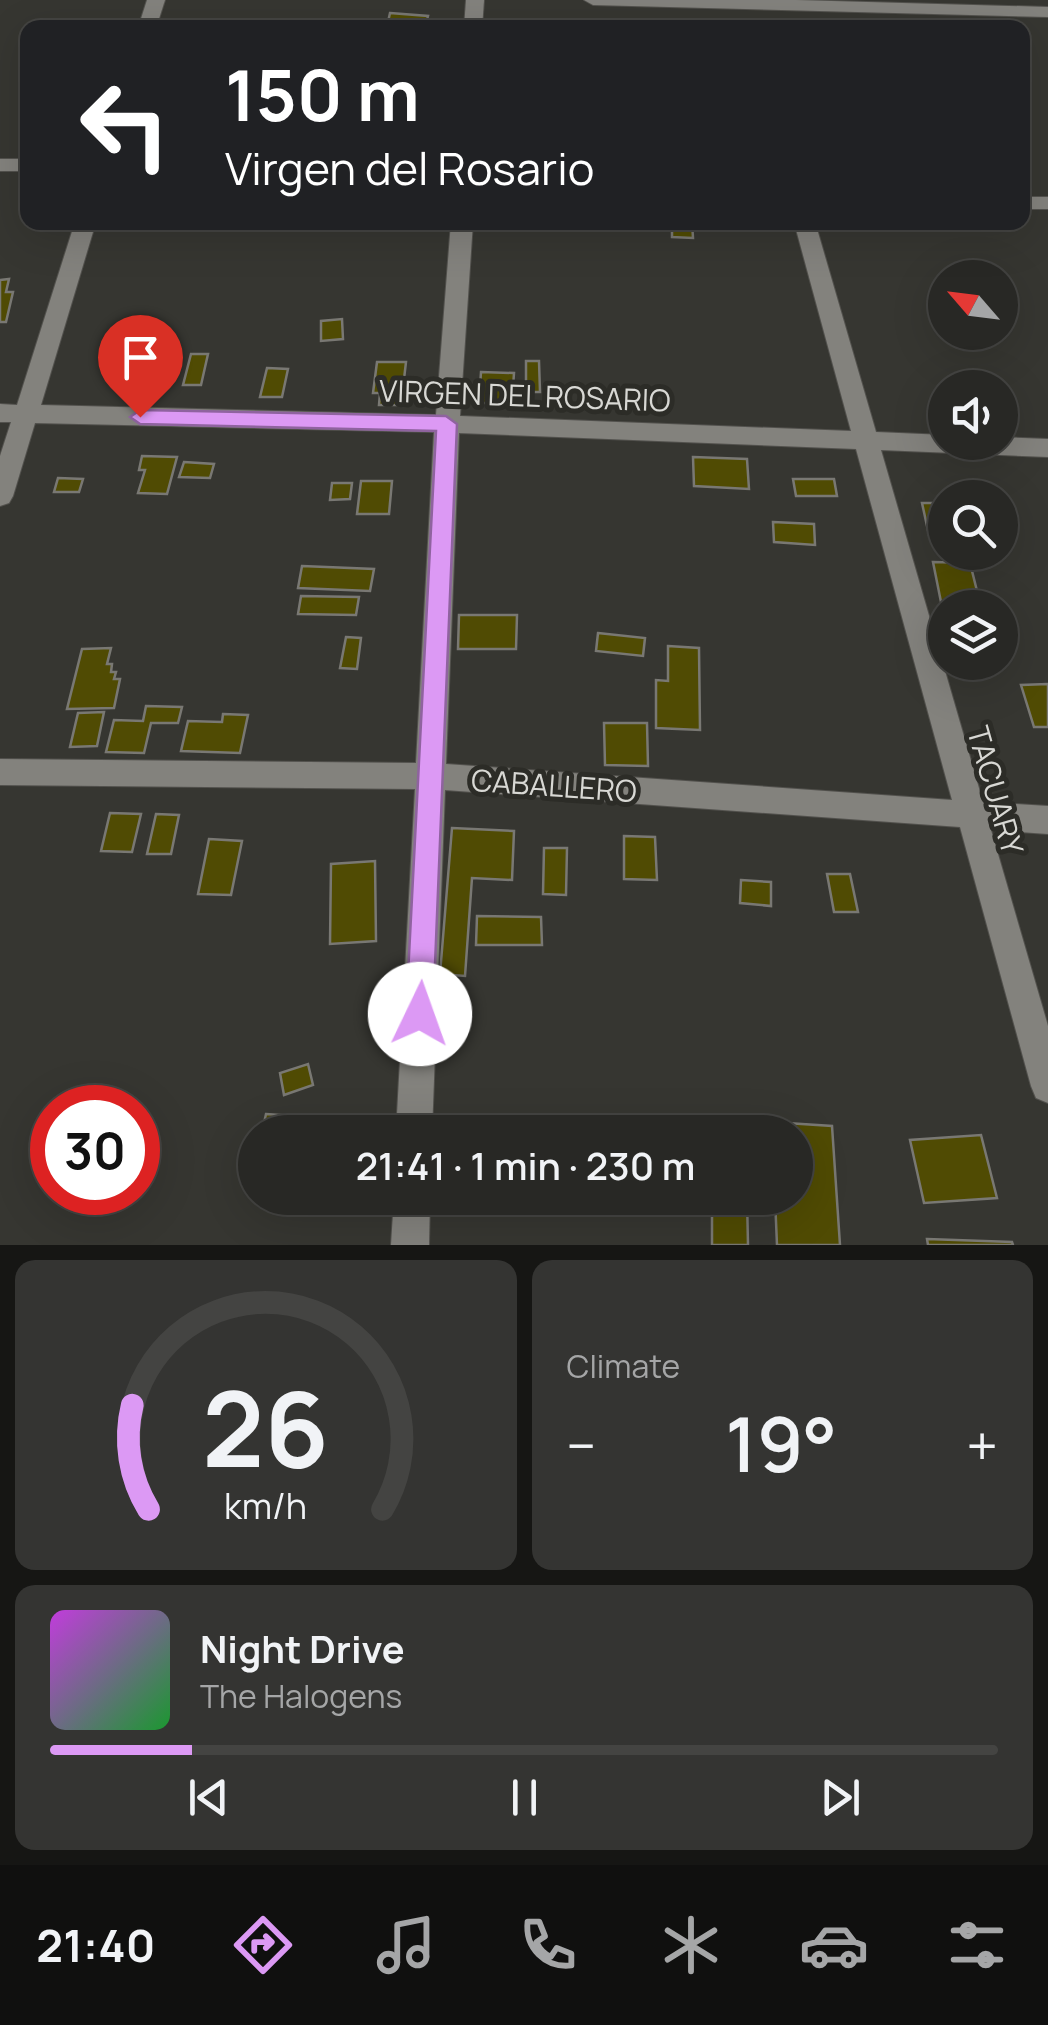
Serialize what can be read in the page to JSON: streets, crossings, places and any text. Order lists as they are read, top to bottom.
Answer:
{
  "streets": {
    "street": ["VIRGEN DEL ROSARIO", "CABALLERO", "TACUARY"]
  },
  "crossings": [
    ["VIRGEN DEL ROSARIO", "TACUARY"],
    ["CABALLERO", "TACUARY"]
  ],
  "north": "top left",
  "page": {
    "turn": ["150 m", "Virgen del Rosario"],
    "limit": "30",
    "trip": "21:41 · 1 min · 230 m",
    "tile": "Climate",
    "heat": ["−", "19°", "+"],
    "song": ["Night Drive", "The Halogens"],
    "tabs": "21:40",
    "gauge": ["26", "km/h"]
  }
}
